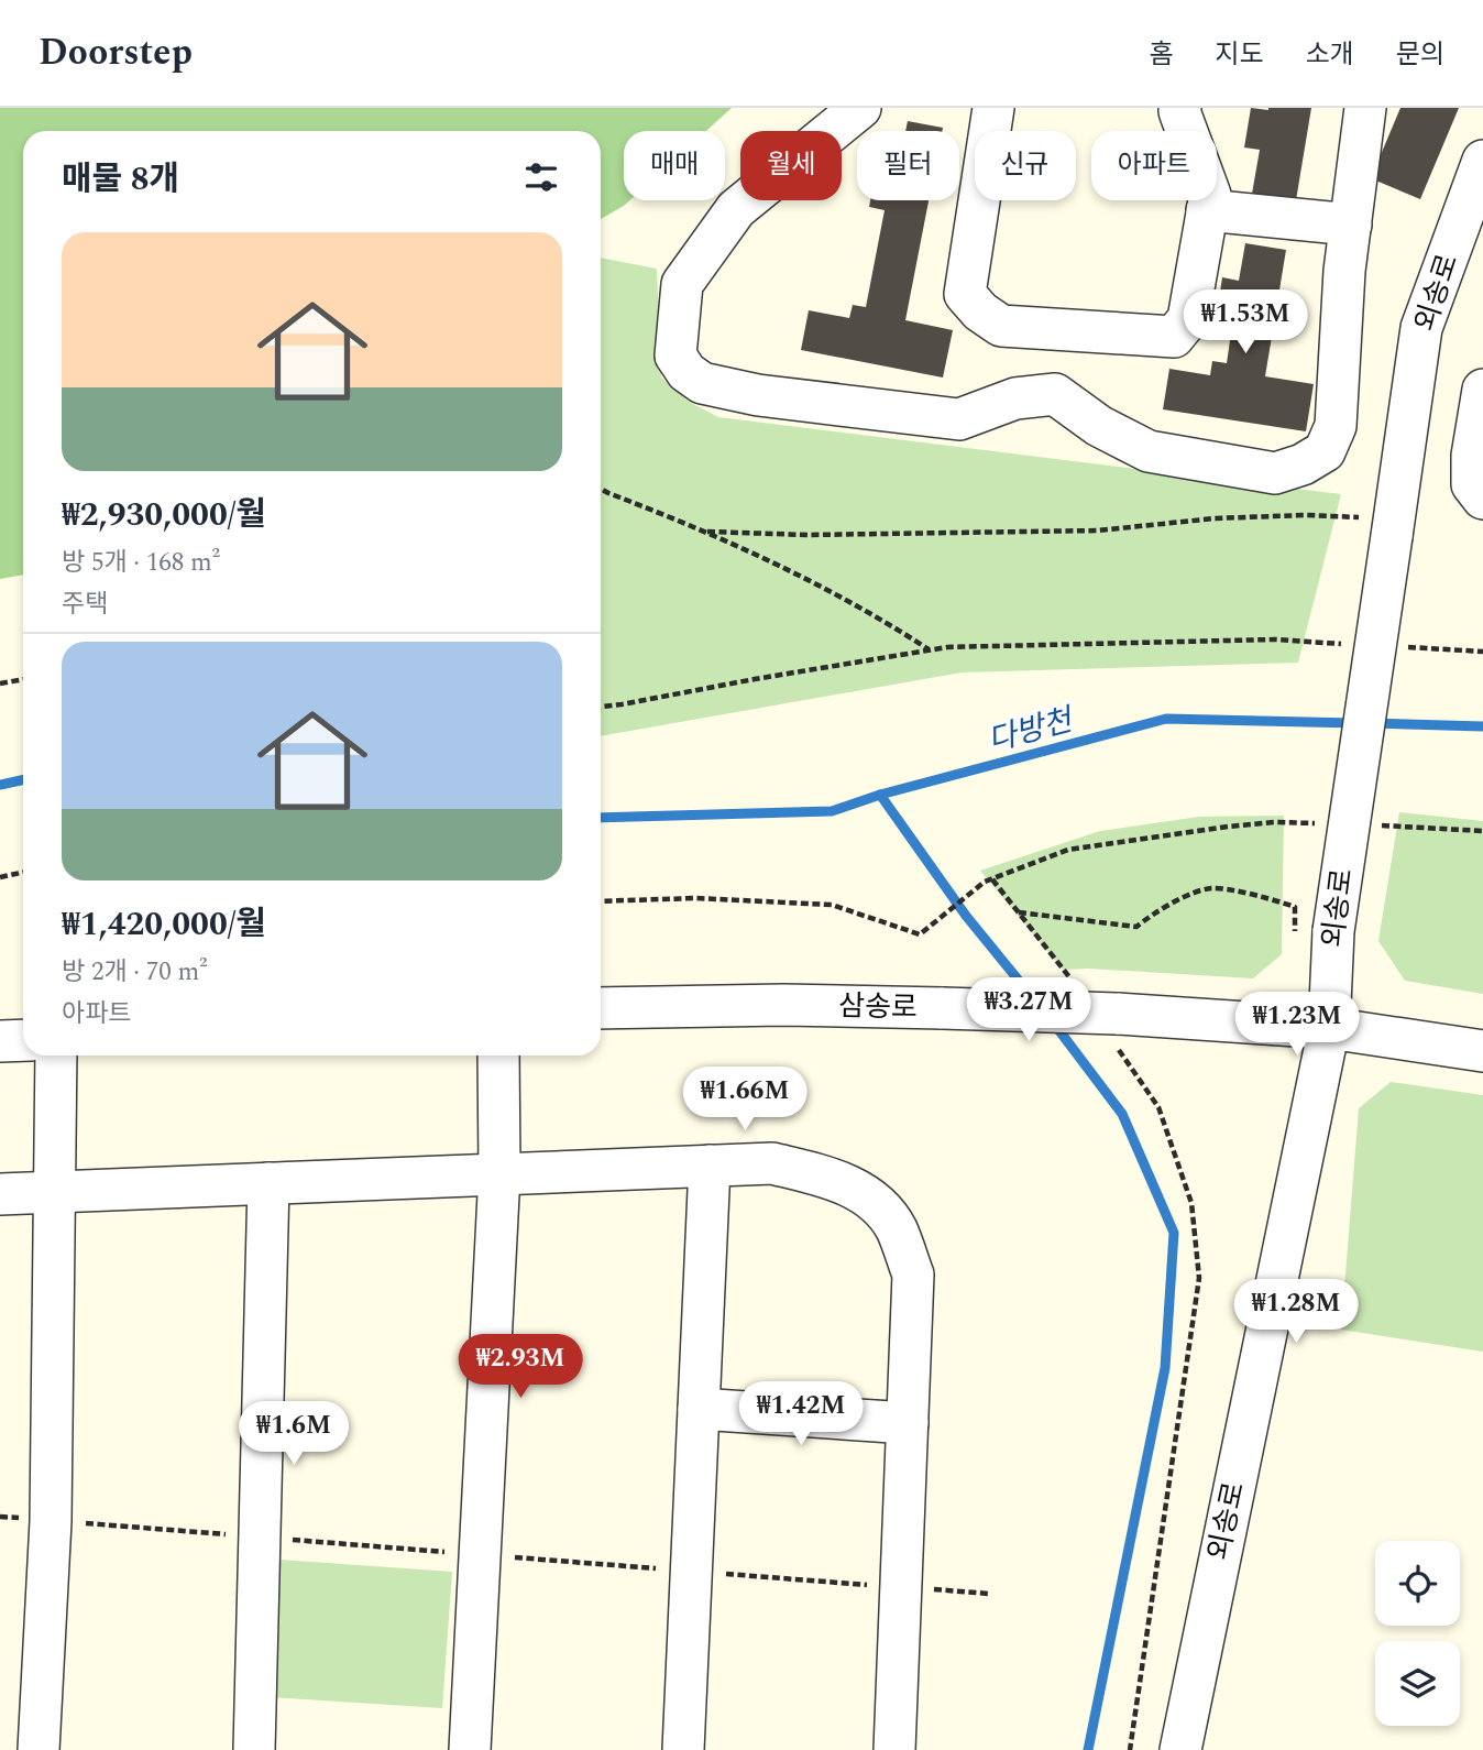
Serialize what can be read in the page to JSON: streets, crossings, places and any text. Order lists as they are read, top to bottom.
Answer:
{
  "streets": {
    "street": ["외송로", "삼송로"]
  },
  "crossings": [
    ["외송로", "삼송로"]
  ],
  "water": ["다방천"],
  "page": {
    "header": "Doorstep",
    "nav": [
      "홈",
      "지도",
      "소개",
      "문의"
    ],
    "chip": [
      "매매",
      "월세",
      "필터",
      "신규",
      "아파트"
    ],
    "heading": "매물 8개",
    "list": [
      {
        "name": "₩2,930,000/월",
        "note": "방 5개 · 168 m² · 주택"
      },
      {
        "name": "₩1,420,000/월",
        "note": "방 2개 · 70 m² · 아파트"
      }
    ],
    "price": [
      "₩1.53M",
      "₩3.27M",
      "₩1.23M",
      "₩1.66M",
      "₩1.28M",
      "₩2.93M",
      "₩1.42M",
      "₩1.6M"
    ]
  }
}
